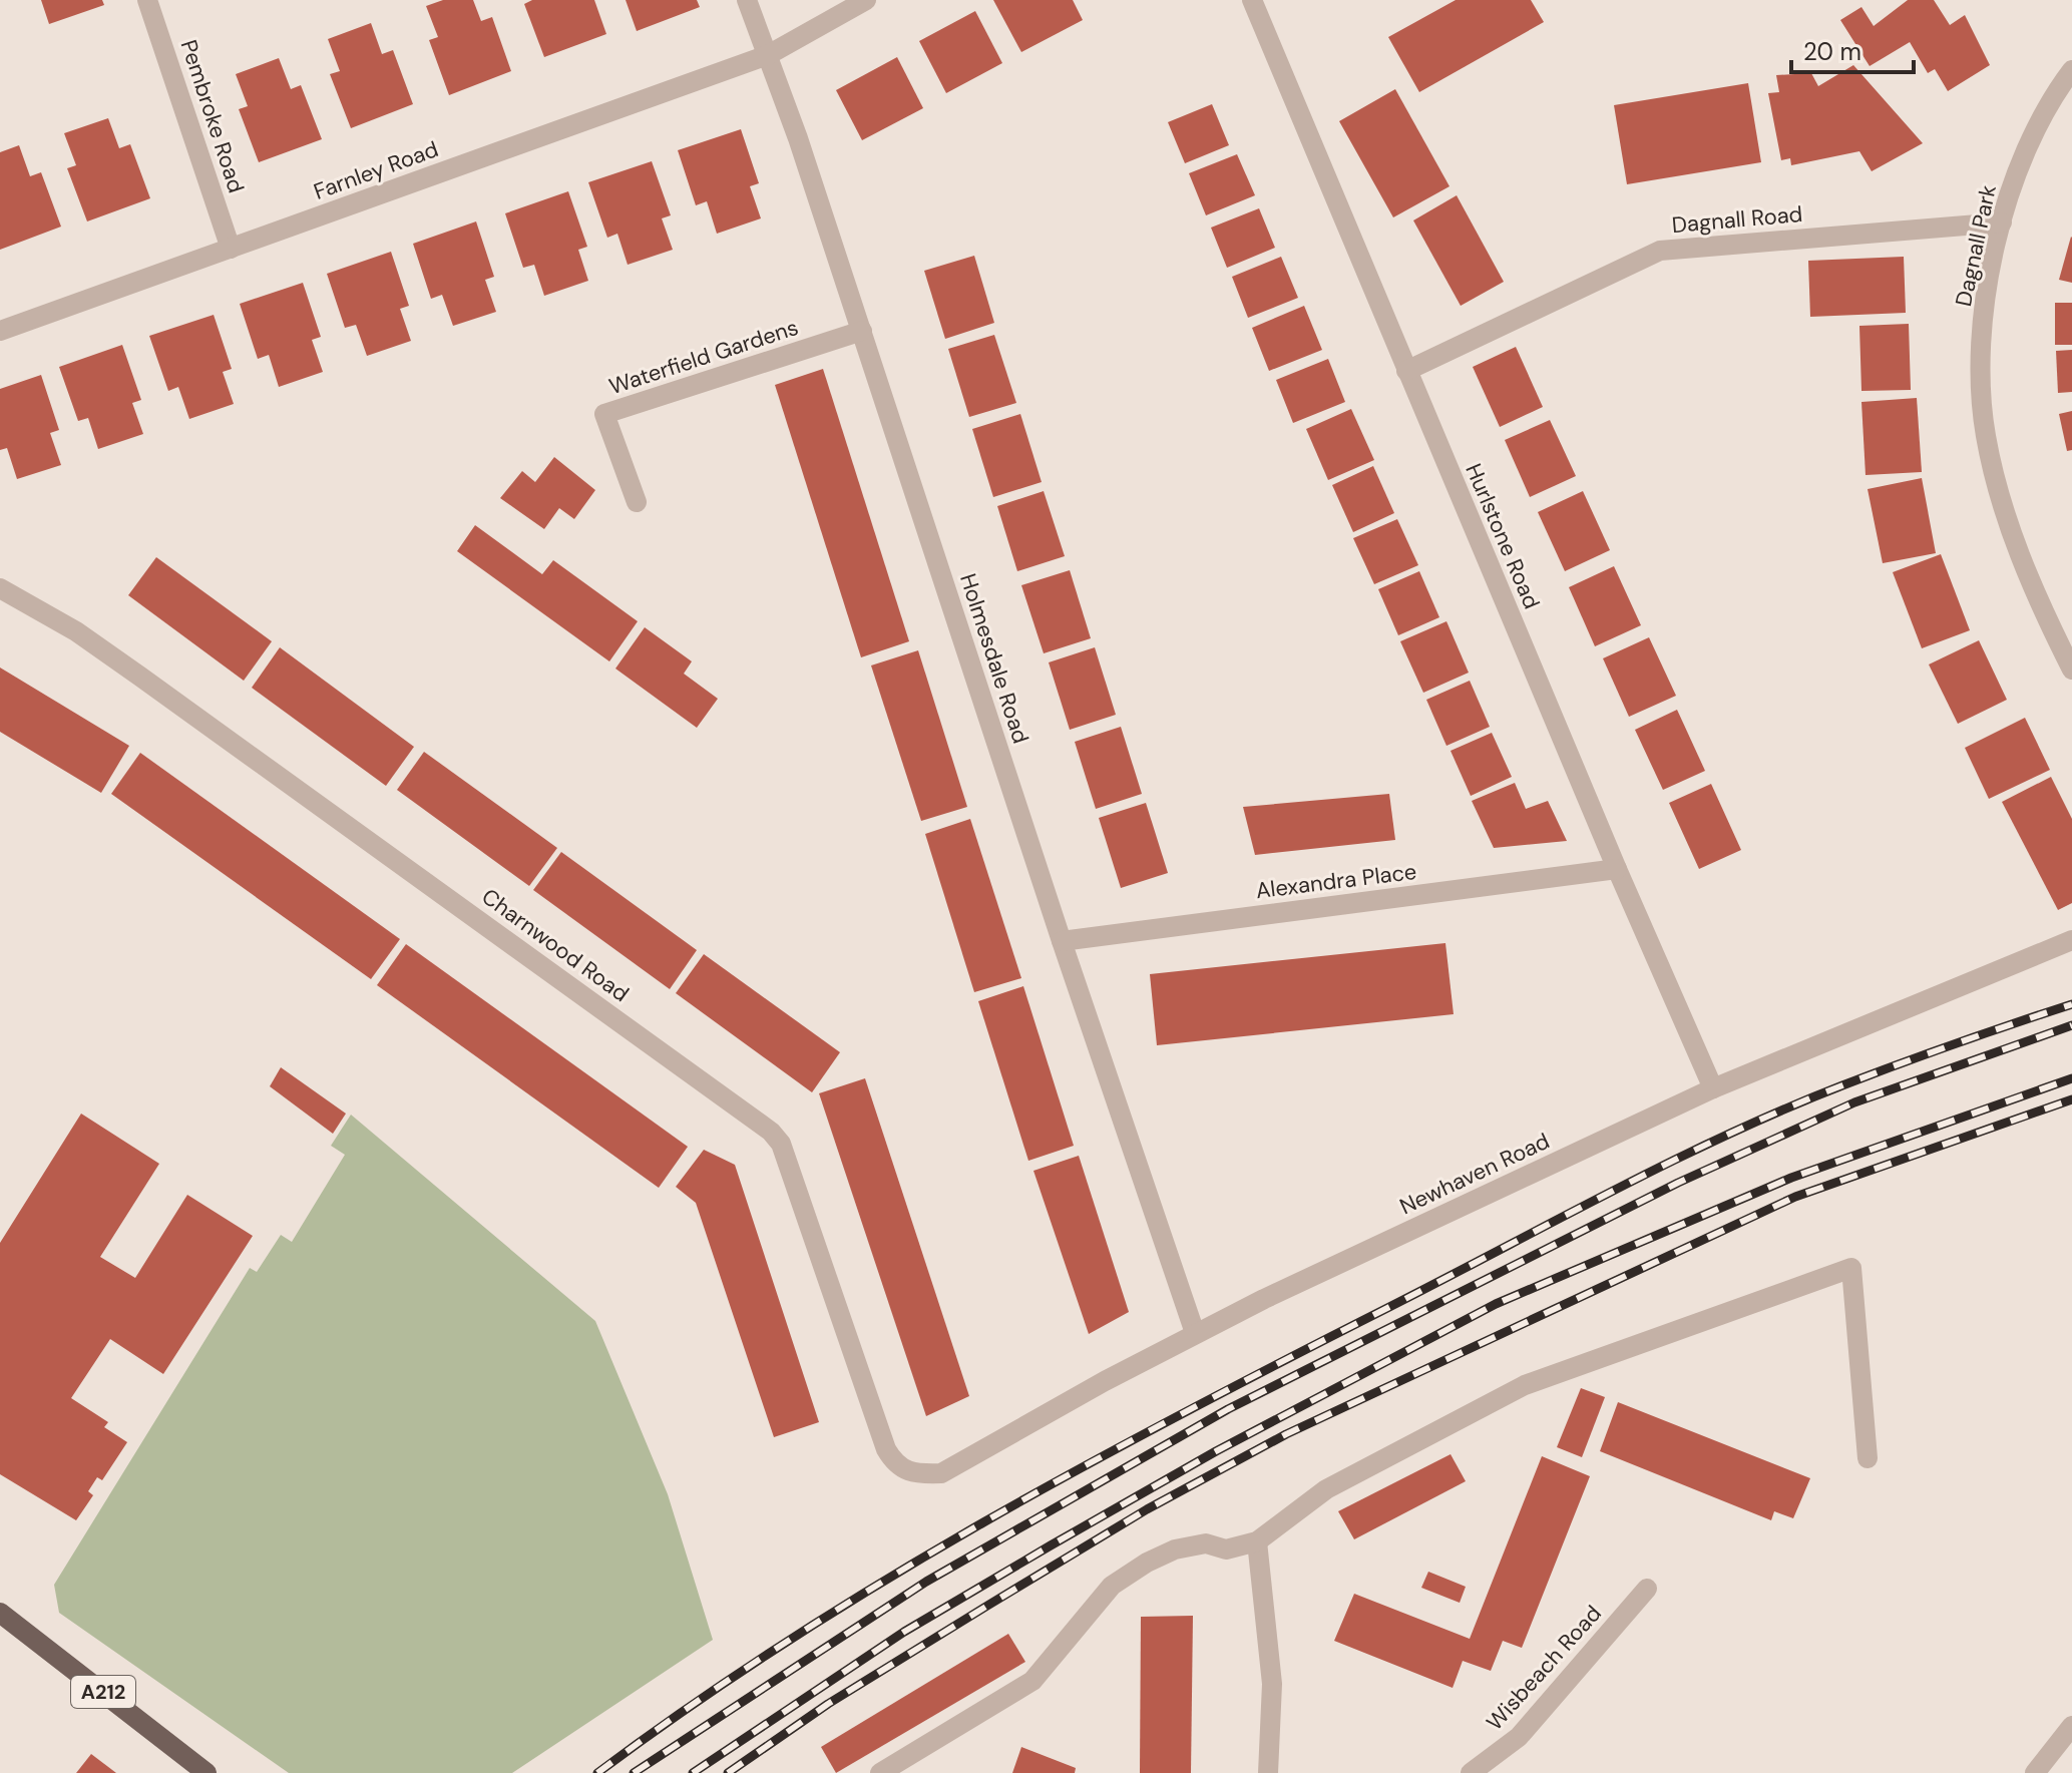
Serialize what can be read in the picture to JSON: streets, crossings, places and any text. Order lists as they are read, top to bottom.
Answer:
{
  "streets": {
    "main road": ["A212"],
    "street": [
      "Pembroke Road",
      "Farnley Road",
      "Dagnall Road",
      "Dagnall Park",
      "Waterfield Gardens",
      "Hurlstone Road",
      "Holmesdale Road",
      "Alexandra Place",
      "Charnwood Road",
      "Newhaven Road",
      "Wisbeach Road"
    ]
  },
  "crossings": [
    ["Pembroke Road", "Farnley Road"],
    ["Farnley Road", "Holmesdale Road"],
    ["Dagnall Road", "Dagnall Park"],
    ["Dagnall Road", "Hurlstone Road"],
    ["Waterfield Gardens", "Holmesdale Road"],
    ["Hurlstone Road", "Alexandra Place"],
    ["Hurlstone Road", "Newhaven Road"],
    ["Holmesdale Road", "Alexandra Place"],
    ["Holmesdale Road", "Newhaven Road"],
    ["Charnwood Road", "Newhaven Road"]
  ],
  "scale_bar": "20 m"
}
